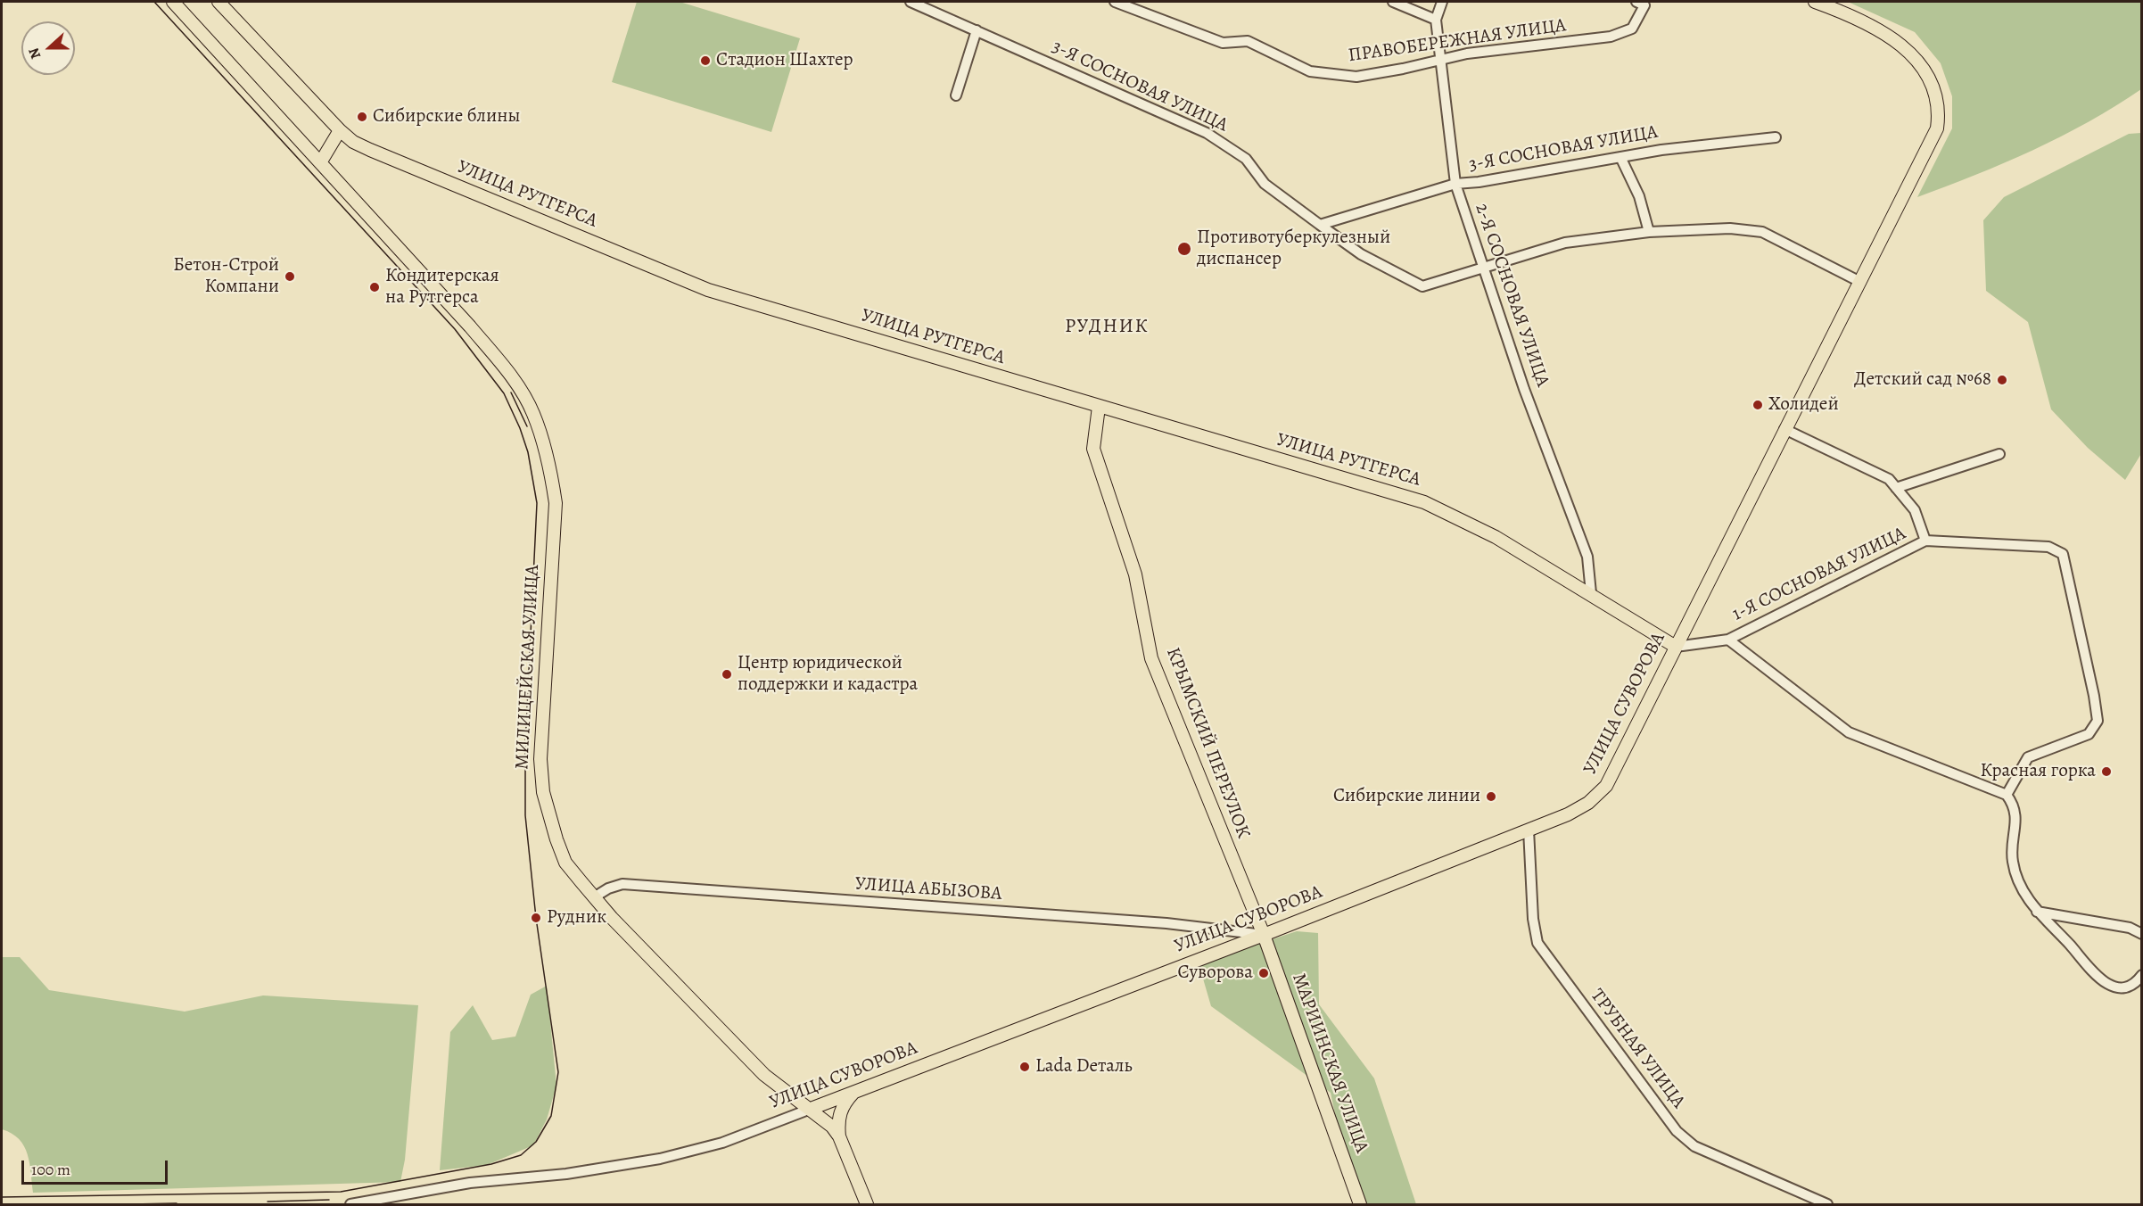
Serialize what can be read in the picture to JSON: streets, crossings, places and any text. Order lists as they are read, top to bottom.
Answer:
{
  "streets": {
    "main road": [
      "УЛИЦА РУТГЕРСА",
      "МИЛИЦЕЙСКАЯ УЛИЦА",
      "УЛИЦА СУВОРОВА",
      "КРЫМСКИЙ ПЕРЕУЛОК",
      "МАРИИНСКАЯ УЛИЦА"
    ],
    "street": [
      "ПРАВОБЕРЕЖНАЯ УЛИЦА",
      "3-Я СОСНОВАЯ УЛИЦА",
      "2-Я СОСНОВАЯ УЛИЦА",
      "1-Я СОСНОВАЯ УЛИЦА",
      "УЛИЦА АБЫЗОВА",
      "ТРУБНАЯ УЛИЦА"
    ]
  },
  "crossings": [
    ["ПРАВОБЕРЕЖНАЯ УЛИЦА", "2-Я СОСНОВАЯ УЛИЦА"],
    ["3-Я СОСНОВАЯ УЛИЦА", "2-Я СОСНОВАЯ УЛИЦА"],
    ["УЛИЦА РУТГЕРСА", "2-Я СОСНОВАЯ УЛИЦА"],
    ["УЛИЦА РУТГЕРСА", "1-Я СОСНОВАЯ УЛИЦА"],
    ["УЛИЦА РУТГЕРСА", "УЛИЦА СУВОРОВА"],
    ["УЛИЦА РУТГЕРСА", "КРЫМСКИЙ ПЕРЕУЛОК"],
    ["1-Я СОСНОВАЯ УЛИЦА", "УЛИЦА СУВОРОВА"],
    ["МИЛИЦЕЙСКАЯ УЛИЦА", "УЛИЦА СУВОРОВА"],
    ["МИЛИЦЕЙСКАЯ УЛИЦА", "УЛИЦА АБЫЗОВА"],
    ["УЛИЦА СУВОРОВА", "КРЫМСКИЙ ПЕРЕУЛОК"],
    ["УЛИЦА СУВОРОВА", "УЛИЦА АБЫЗОВА"],
    ["УЛИЦА СУВОРОВА", "ТРУБНАЯ УЛИЦА"],
    ["УЛИЦА СУВОРОВА", "МАРИИНСКАЯ УЛИЦА"],
    ["КРЫМСКИЙ ПЕРЕУЛОК", "УЛИЦА АБЫЗОВА"],
    ["КРЫМСКИЙ ПЕРЕУЛОК", "МАРИИНСКАЯ УЛИЦА"],
    ["УЛИЦА АБЫЗОВА", "МАРИИНСКАЯ УЛИЦА"]
  ],
  "districts": ["РУДНИК"],
  "places": [
    "Стадион Шахтер",
    "Сибирские блины",
    "Противотуберкулезный диспансер",
    "Бетон-Строй Компани",
    "Кондитерская на Рутгерса",
    "Детский сад №68",
    "Холидей",
    "Центр юридической поддержки и кадастра",
    "Красная горка",
    "Сибирские линии",
    "Рудник",
    "Суворова",
    "Lada Dеталь"
  ],
  "scale_bar": "100 m",
  "north": "left"
}
